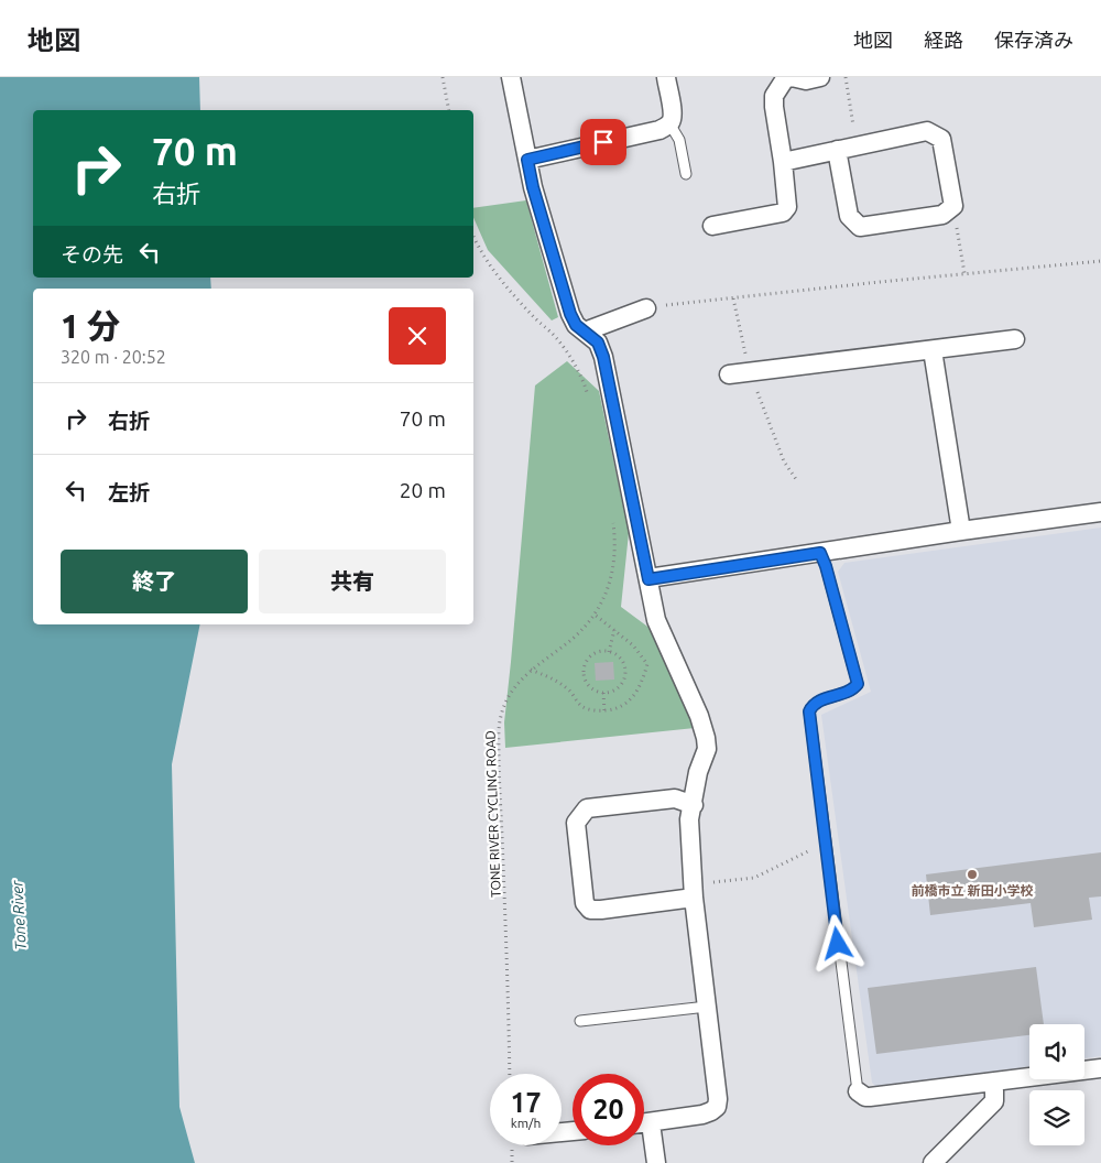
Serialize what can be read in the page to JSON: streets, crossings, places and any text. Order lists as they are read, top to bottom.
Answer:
{
  "streets": {
    "path": ["TONE RIVER CYCLING ROAD"]
  },
  "water": ["Tone River"],
  "places": ["前橋市立 新田小学校"],
  "page": {
    "header": "地図",
    "nav": ["地図", "経路", "保存済み"],
    "turn": ["70 m", "右折"],
    "then": "その先",
    "heading": ["1 分", "320 m · 20:52"],
    "list": [
      {
        "name": "右折",
        "value": "70 m"
      },
      {
        "name": "左折",
        "value": "20 m"
      }
    ],
    "buttons": ["終了", "共有"],
    "speed": "17 km/h",
    "limit": "20"
  }
}
